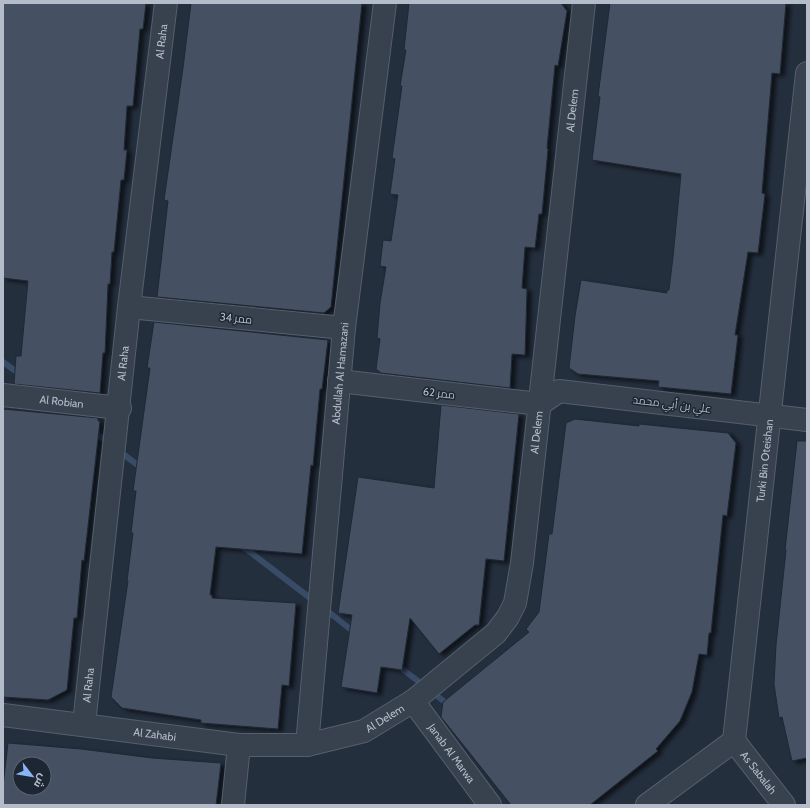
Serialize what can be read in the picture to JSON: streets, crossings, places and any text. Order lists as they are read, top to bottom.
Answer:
{
  "streets": {
    "street": [
      "Al Raha",
      "Al Delem",
      "ممر 34",
      "Abdullah Al Hamazani",
      "ممر 62",
      "Al Robian",
      "علي بن أبي محمد",
      "Turki Bin Oteishan",
      "Al Zahabi",
      "Janab Al Marwa",
      "As Sabalah"
    ]
  },
  "crossings": [
    ["Al Raha", "ممر 34"],
    ["Al Raha", "Al Robian"],
    ["Al Raha", "Al Zahabi"],
    ["Al Delem", "Abdullah Al Hamazani"],
    ["Al Delem", "ممر 62"],
    ["Al Delem", "علي بن أبي محمد"],
    ["Al Delem", "Al Zahabi"],
    ["Al Delem", "Janab Al Marwa"],
    ["ممر 34", "Abdullah Al Hamazani"],
    ["Abdullah Al Hamazani", "ممر 62"],
    ["Abdullah Al Hamazani", "Al Zahabi"],
    ["ممر 62", "علي بن أبي محمد"],
    ["علي بن أبي محمد", "Turki Bin Oteishan"],
    ["Turki Bin Oteishan", "As Sabalah"]
  ],
  "north": "bottom right"
}
